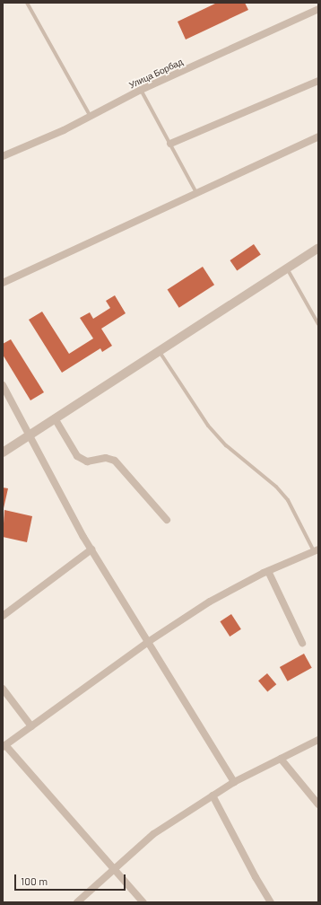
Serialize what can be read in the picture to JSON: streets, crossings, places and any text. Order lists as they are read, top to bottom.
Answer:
{
  "streets": {
    "street": ["Улица Борбад"]
  },
  "scale_bar": "100 m"
}
